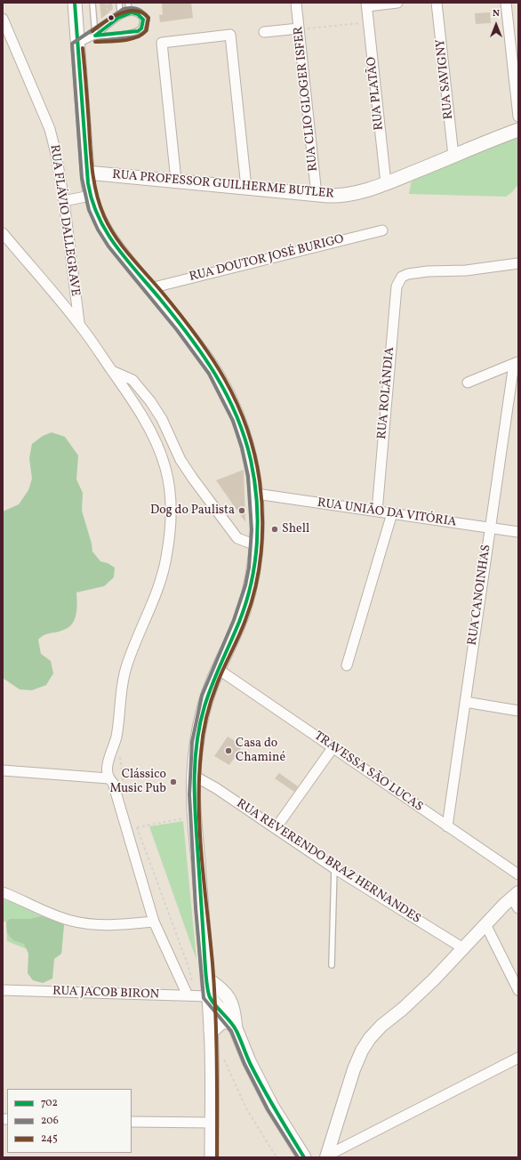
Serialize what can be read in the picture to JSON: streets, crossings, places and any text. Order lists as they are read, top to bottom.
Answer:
{
  "streets": {
    "main road": ["RUA PROFESSOR GUILHERME BUTLER"],
    "street": [
      "RUA SAVIGNY",
      "RUA PLATÃO",
      "RUA CLIO GLOGER ISFER",
      "RUA FLÁVIO DALLEGRAVE",
      "RUA DOUTOR JOSÉ BURIGO",
      "RUA ROLÂNDIA",
      "RUA UNIÃO DA VITÓRIA",
      "RUA CANOINHAS",
      "TRAVESSA SÃO LUCAS",
      "RUA REVERENDO BRAZ HERNANDES",
      "RUA JACOB BIRON"
    ]
  },
  "crossings": [
    ["RUA SAVIGNY", "RUA PROFESSOR GUILHERME BUTLER"],
    ["RUA PLATÃO", "RUA PROFESSOR GUILHERME BUTLER"],
    ["RUA CLIO GLOGER ISFER", "RUA PROFESSOR GUILHERME BUTLER"],
    ["RUA ROLÂNDIA", "RUA UNIÃO DA VITÓRIA"],
    ["RUA UNIÃO DA VITÓRIA", "RUA CANOINHAS"],
    ["RUA CANOINHAS", "TRAVESSA SÃO LUCAS"]
  ],
  "places": [
    "Dog do Paulista",
    "Shell",
    "Casa do Chaminé",
    "Clássico Music Pub"
  ],
  "lines": ["transit line 702", "transit line 206", "transit line 245"],
  "legend": ["702", "206", "245"],
  "north": "top"
}
